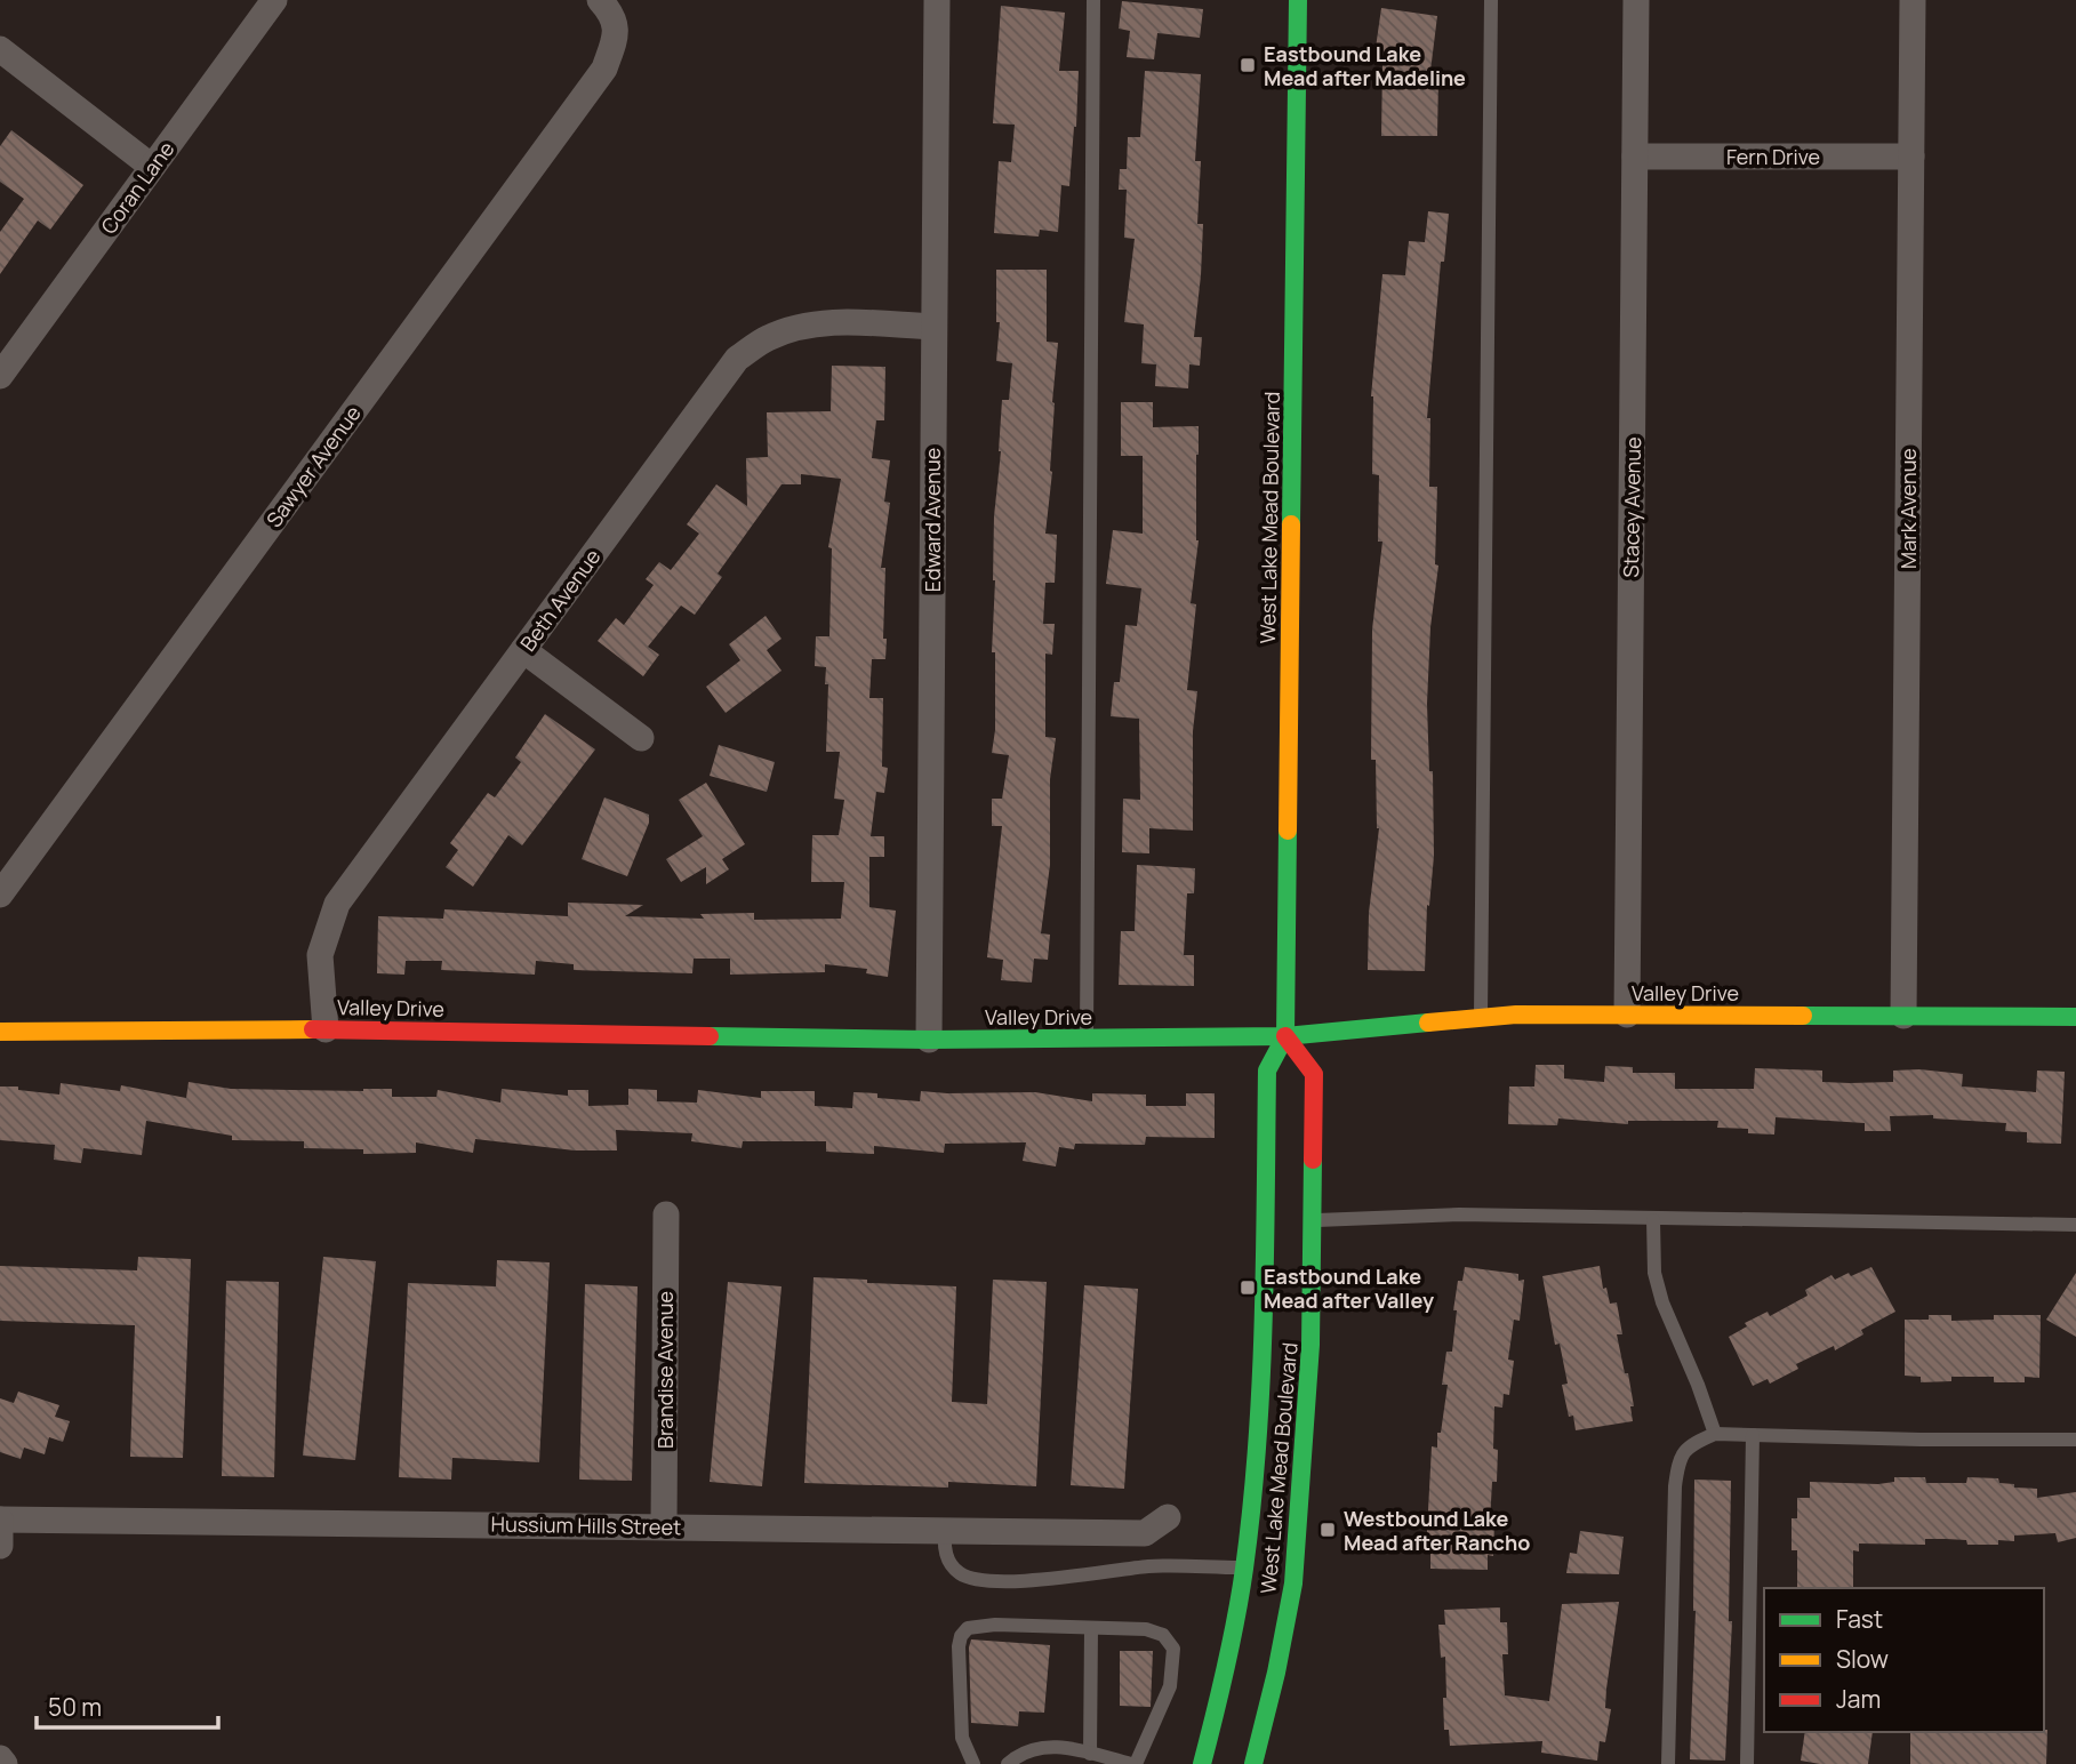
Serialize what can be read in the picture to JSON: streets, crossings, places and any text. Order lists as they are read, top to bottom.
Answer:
{
  "streets": {
    "main road": ["West Lake Mead Boulevard", "Valley Drive"],
    "street": [
      "Fern Drive",
      "Coran Lane",
      "Sawyer Avenue",
      "Stacey Avenue",
      "Mark Avenue",
      "Edward Avenue",
      "Beth Avenue",
      "Brandise Avenue",
      "Hussium Hills Street"
    ]
  },
  "crossings": [
    ["Fern Drive", "Stacey Avenue"],
    ["Fern Drive", "Mark Avenue"],
    ["Stacey Avenue", "Valley Drive"],
    ["Mark Avenue", "Valley Drive"],
    ["West Lake Mead Boulevard", "Valley Drive"],
    ["Edward Avenue", "Beth Avenue"],
    ["Edward Avenue", "Valley Drive"],
    ["Beth Avenue", "Valley Drive"],
    ["Brandise Avenue", "Hussium Hills Street"]
  ],
  "places": {
    "transit": ["Eastbound Lake Mead after Madeline", "Eastbound Lake Mead after Valley", "Westbound Lake Mead after Rancho"]
  },
  "legend": ["Fast", "Slow", "Jam"],
  "scale_bar": "50 m"
}
